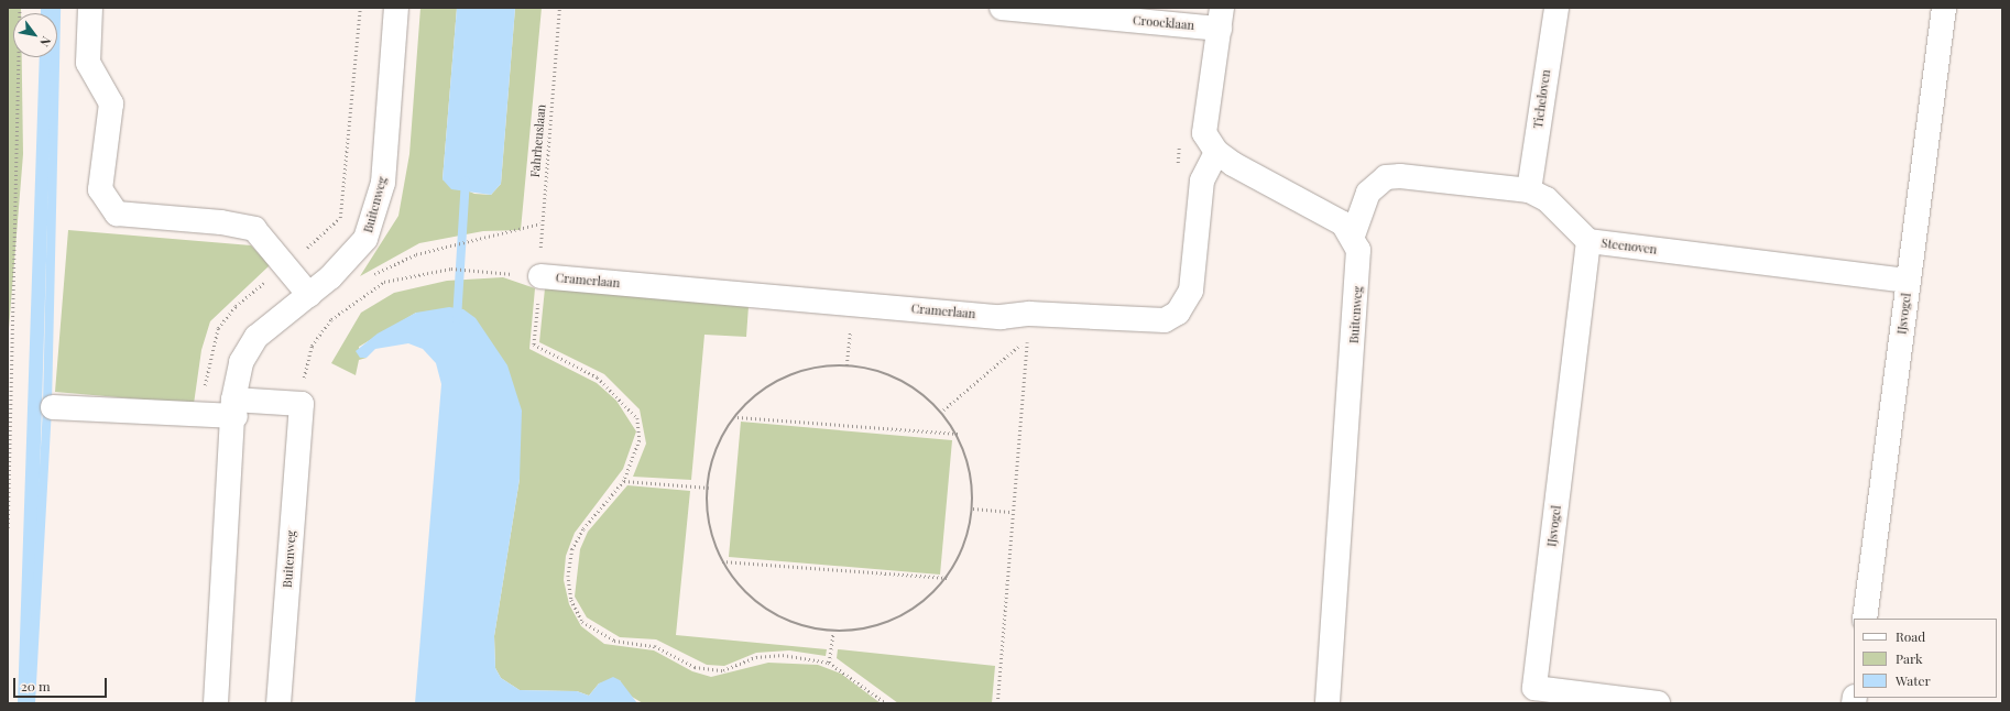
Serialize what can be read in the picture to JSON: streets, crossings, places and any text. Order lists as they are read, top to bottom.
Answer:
{
  "streets": {
    "street": [
      "Croocklaan",
      "Ticheloven",
      "Buitenweg",
      "Steenoven",
      "Cramerlaan",
      "IJsvogel"
    ],
    "path": ["Fahrheuslaan"]
  },
  "crossings": [
    ["Ticheloven", "Steenoven"],
    ["Fahrheuslaan", "Cramerlaan"],
    ["Buitenweg", "Steenoven"],
    ["Steenoven", "IJsvogel"]
  ],
  "legend": ["Road", "Park", "Water"],
  "scale_bar": "20 m",
  "north": "bottom right"
}
